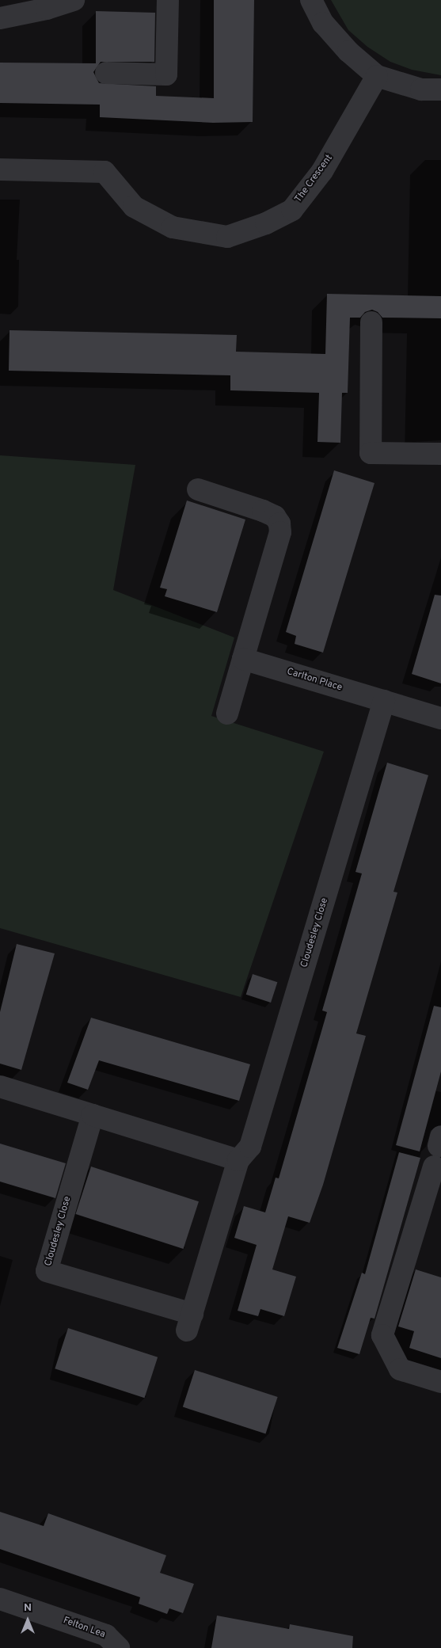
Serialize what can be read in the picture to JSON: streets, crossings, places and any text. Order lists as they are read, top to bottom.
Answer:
{
  "streets": {
    "street": [
      "The Crescent",
      "Carlton Place",
      "Cloudesley Close",
      "Felton Lea"
    ]
  },
  "crossings": [
    ["Carlton Place", "Cloudesley Close"]
  ],
  "north": "top"
}
